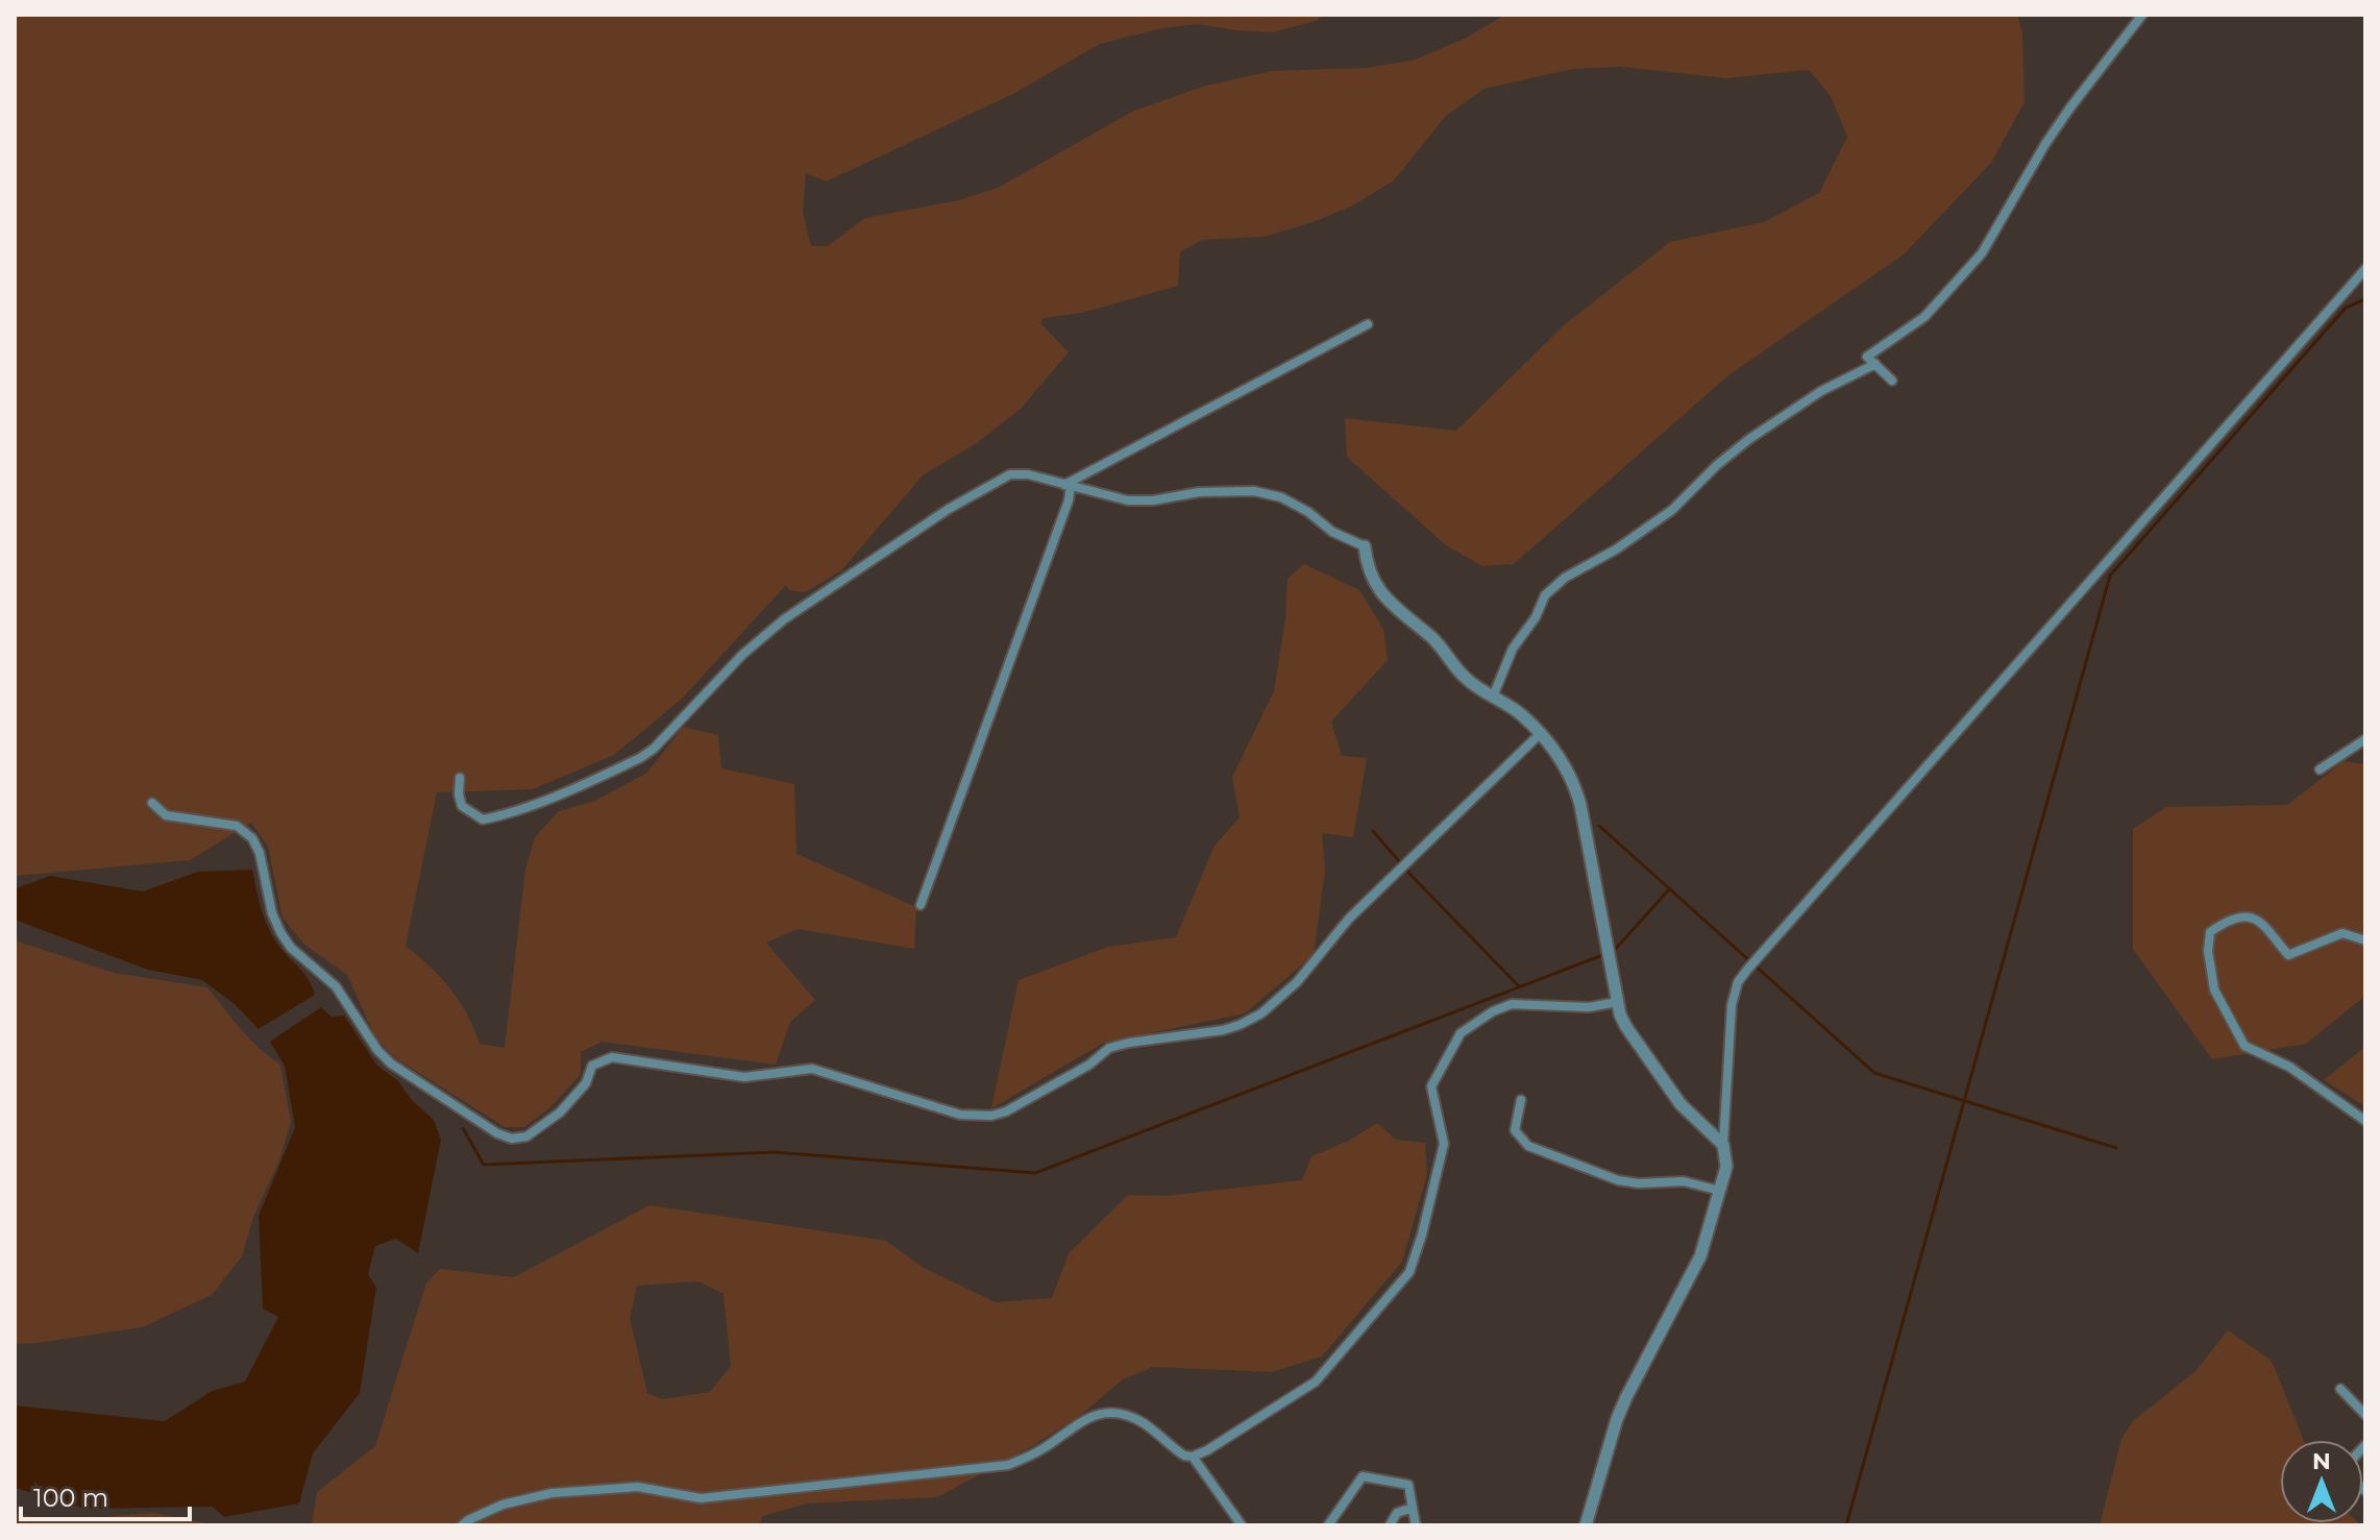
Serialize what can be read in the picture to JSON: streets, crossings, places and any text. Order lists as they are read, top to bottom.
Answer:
{
  "scale_bar": "100 m",
  "north": "top"
}
